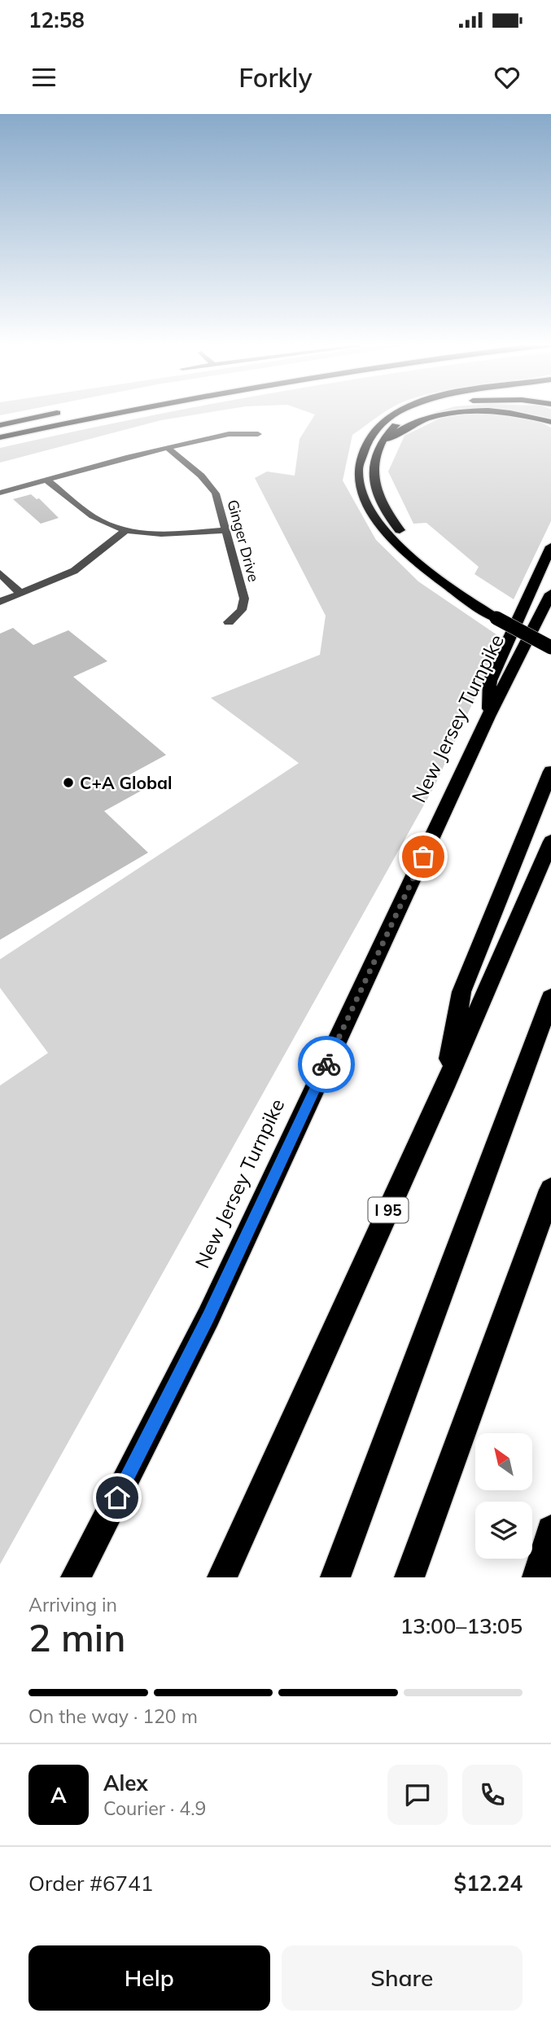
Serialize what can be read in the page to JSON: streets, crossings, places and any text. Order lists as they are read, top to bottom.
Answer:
{
  "streets": {
    "highway": ["New Jersey Turnpike", "I 95"],
    "street": ["Ginger Drive"]
  },
  "places": ["C+A Global"],
  "north": "top left",
  "page": {
    "status": "12:58",
    "header": "Forkly",
    "heading": ["2 min", "Arriving in", "13:00–13:05"],
    "panel": [
      "Alex",
      "Courier · 4.9",
      "Order #6741",
      "$12.24"
    ],
    "bar": "On the way · 120 m",
    "round": "A",
    "buttons": ["Help", "Share"]
  }
}
